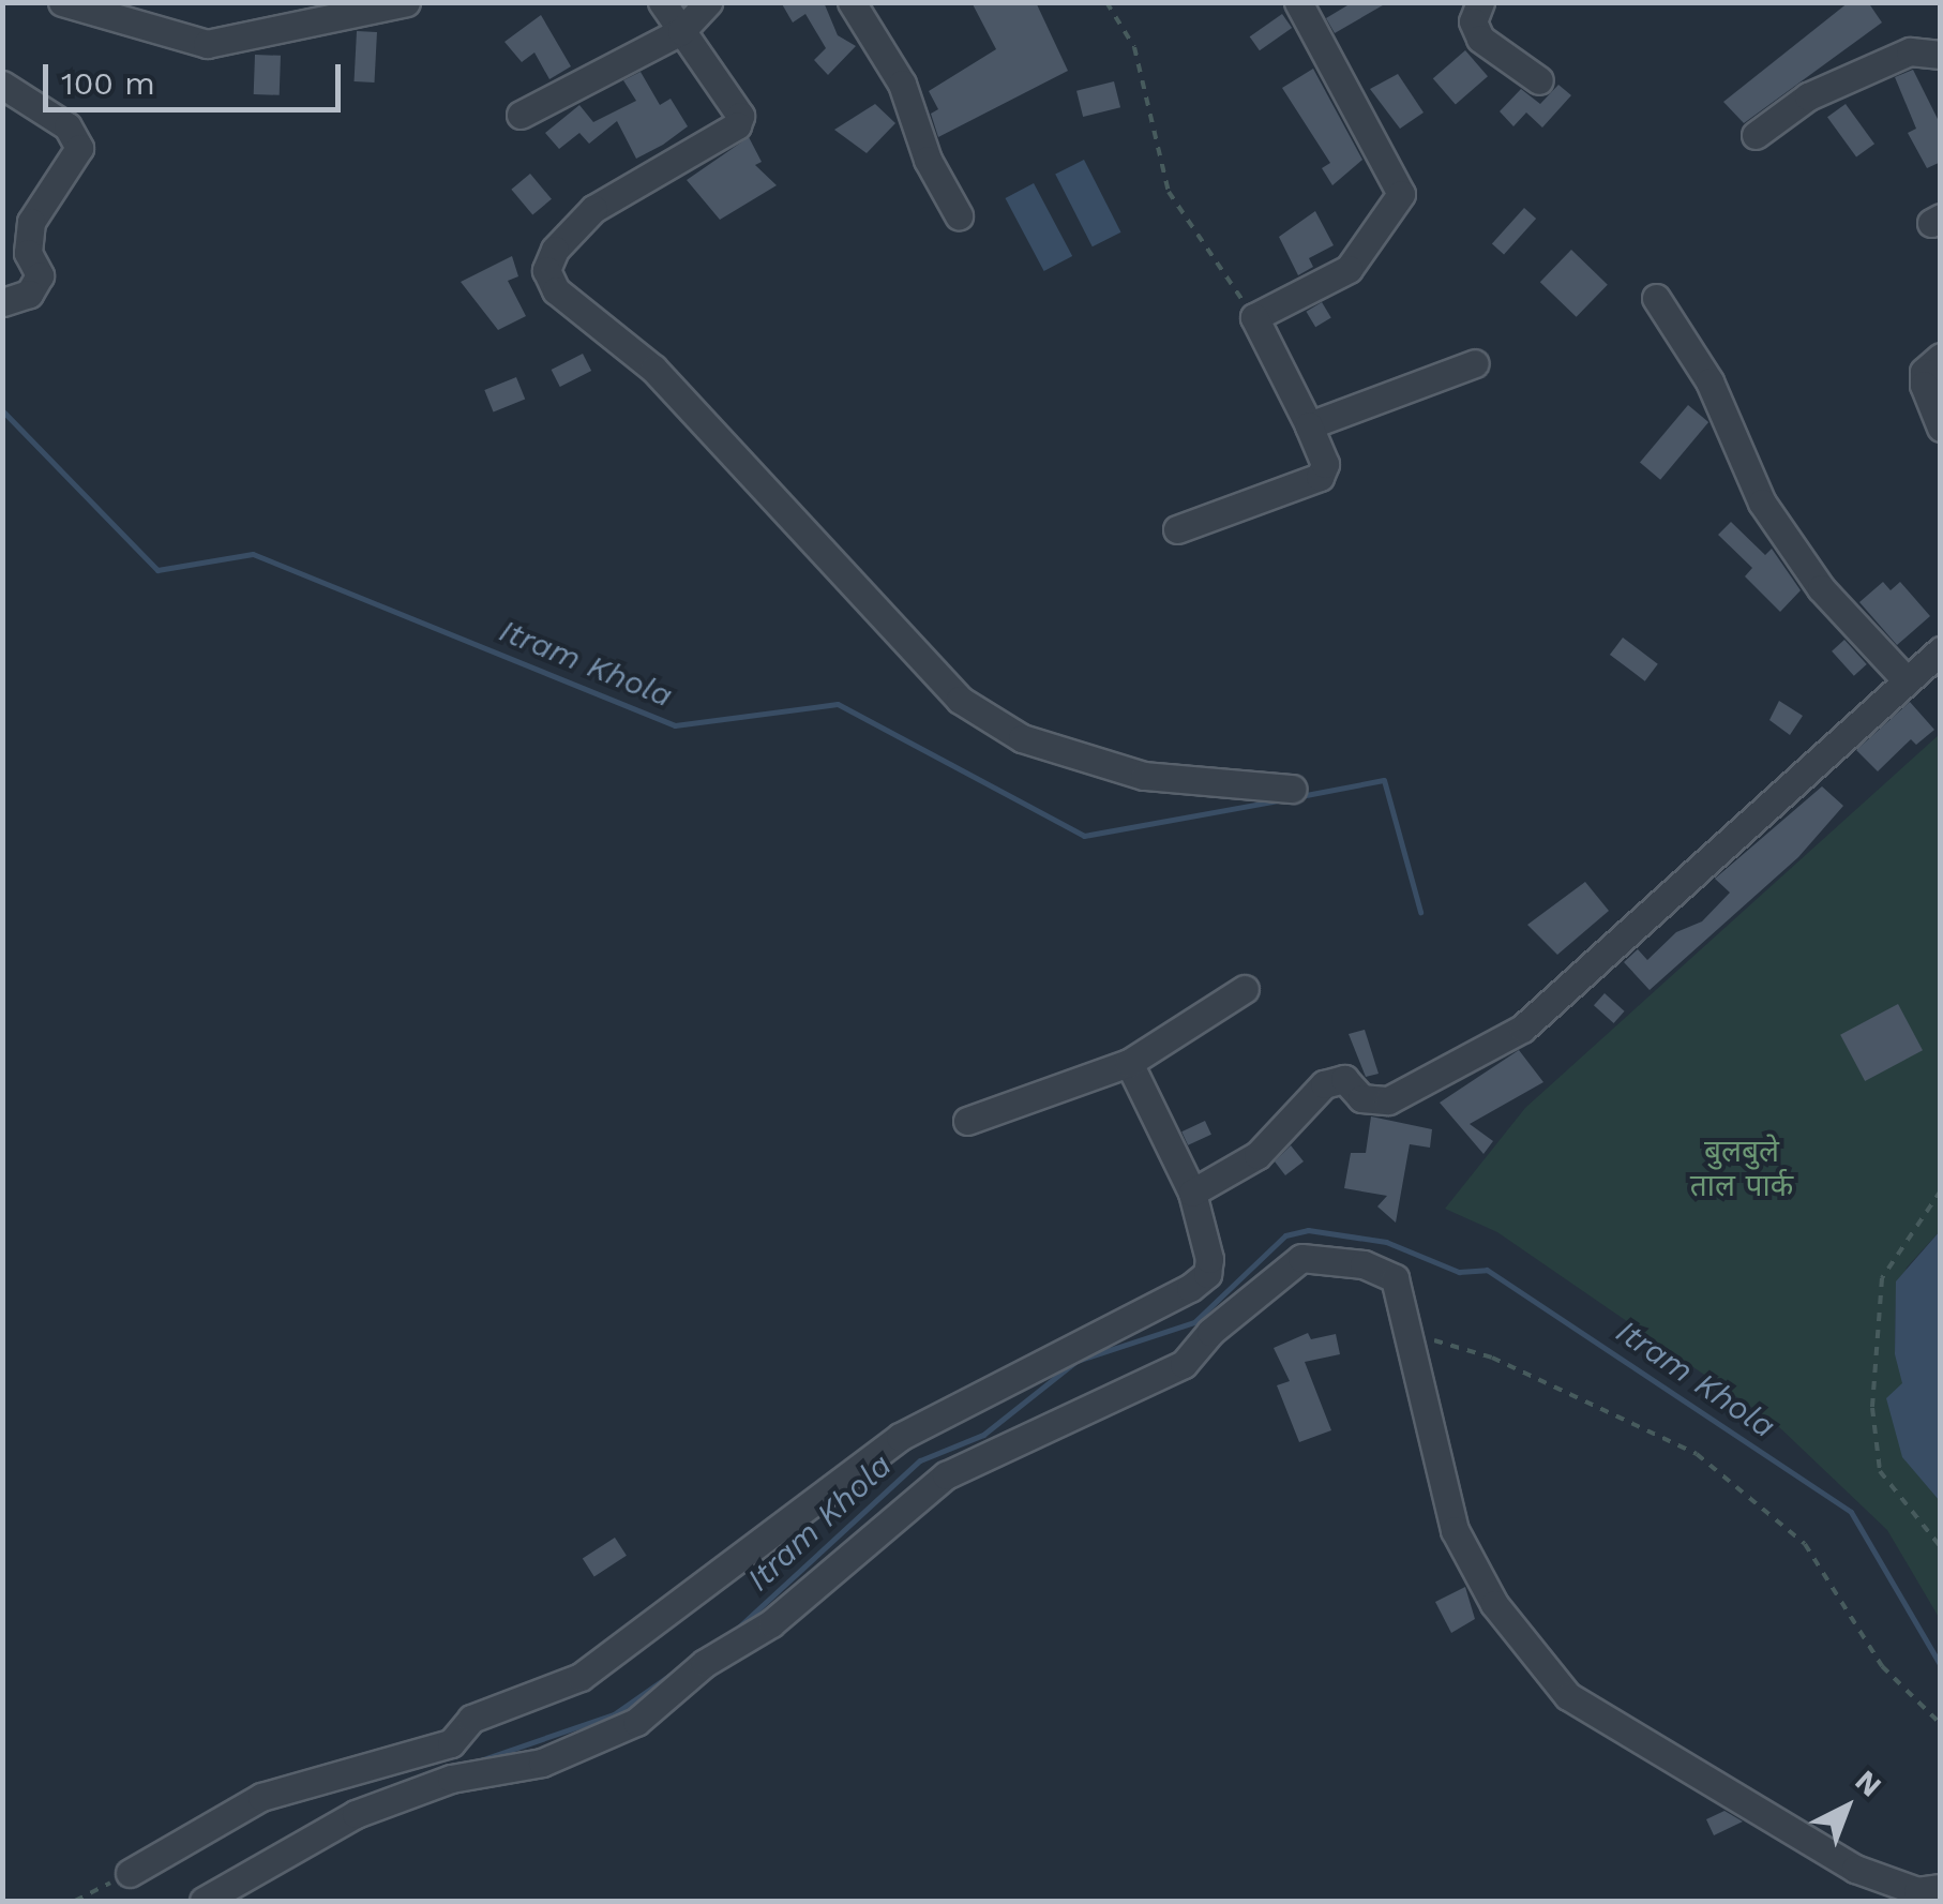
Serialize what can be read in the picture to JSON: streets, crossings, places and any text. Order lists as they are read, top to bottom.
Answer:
{
  "water": ["Itram Khola"],
  "parks": ["बुलबुले ताल पार्क"],
  "scale_bar": "100 m",
  "north": "top right"
}
